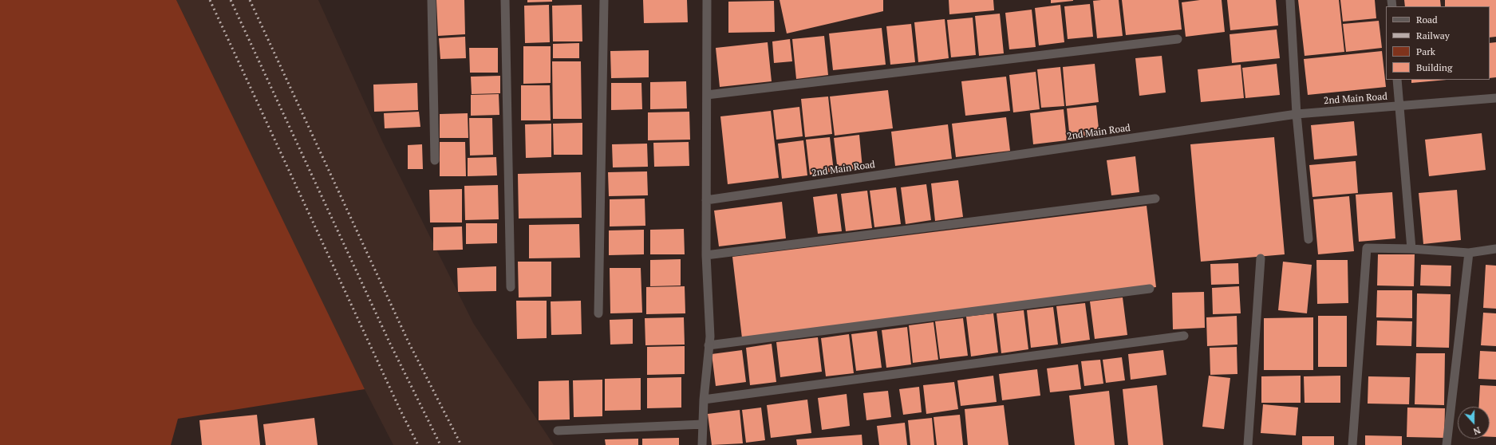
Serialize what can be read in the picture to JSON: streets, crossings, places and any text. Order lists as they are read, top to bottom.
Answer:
{
  "streets": {
    "street": ["2nd Main Road"]
  },
  "legend": [
    "Road",
    "Railway",
    "Park",
    "Building"
  ],
  "north": "bottom"
}
